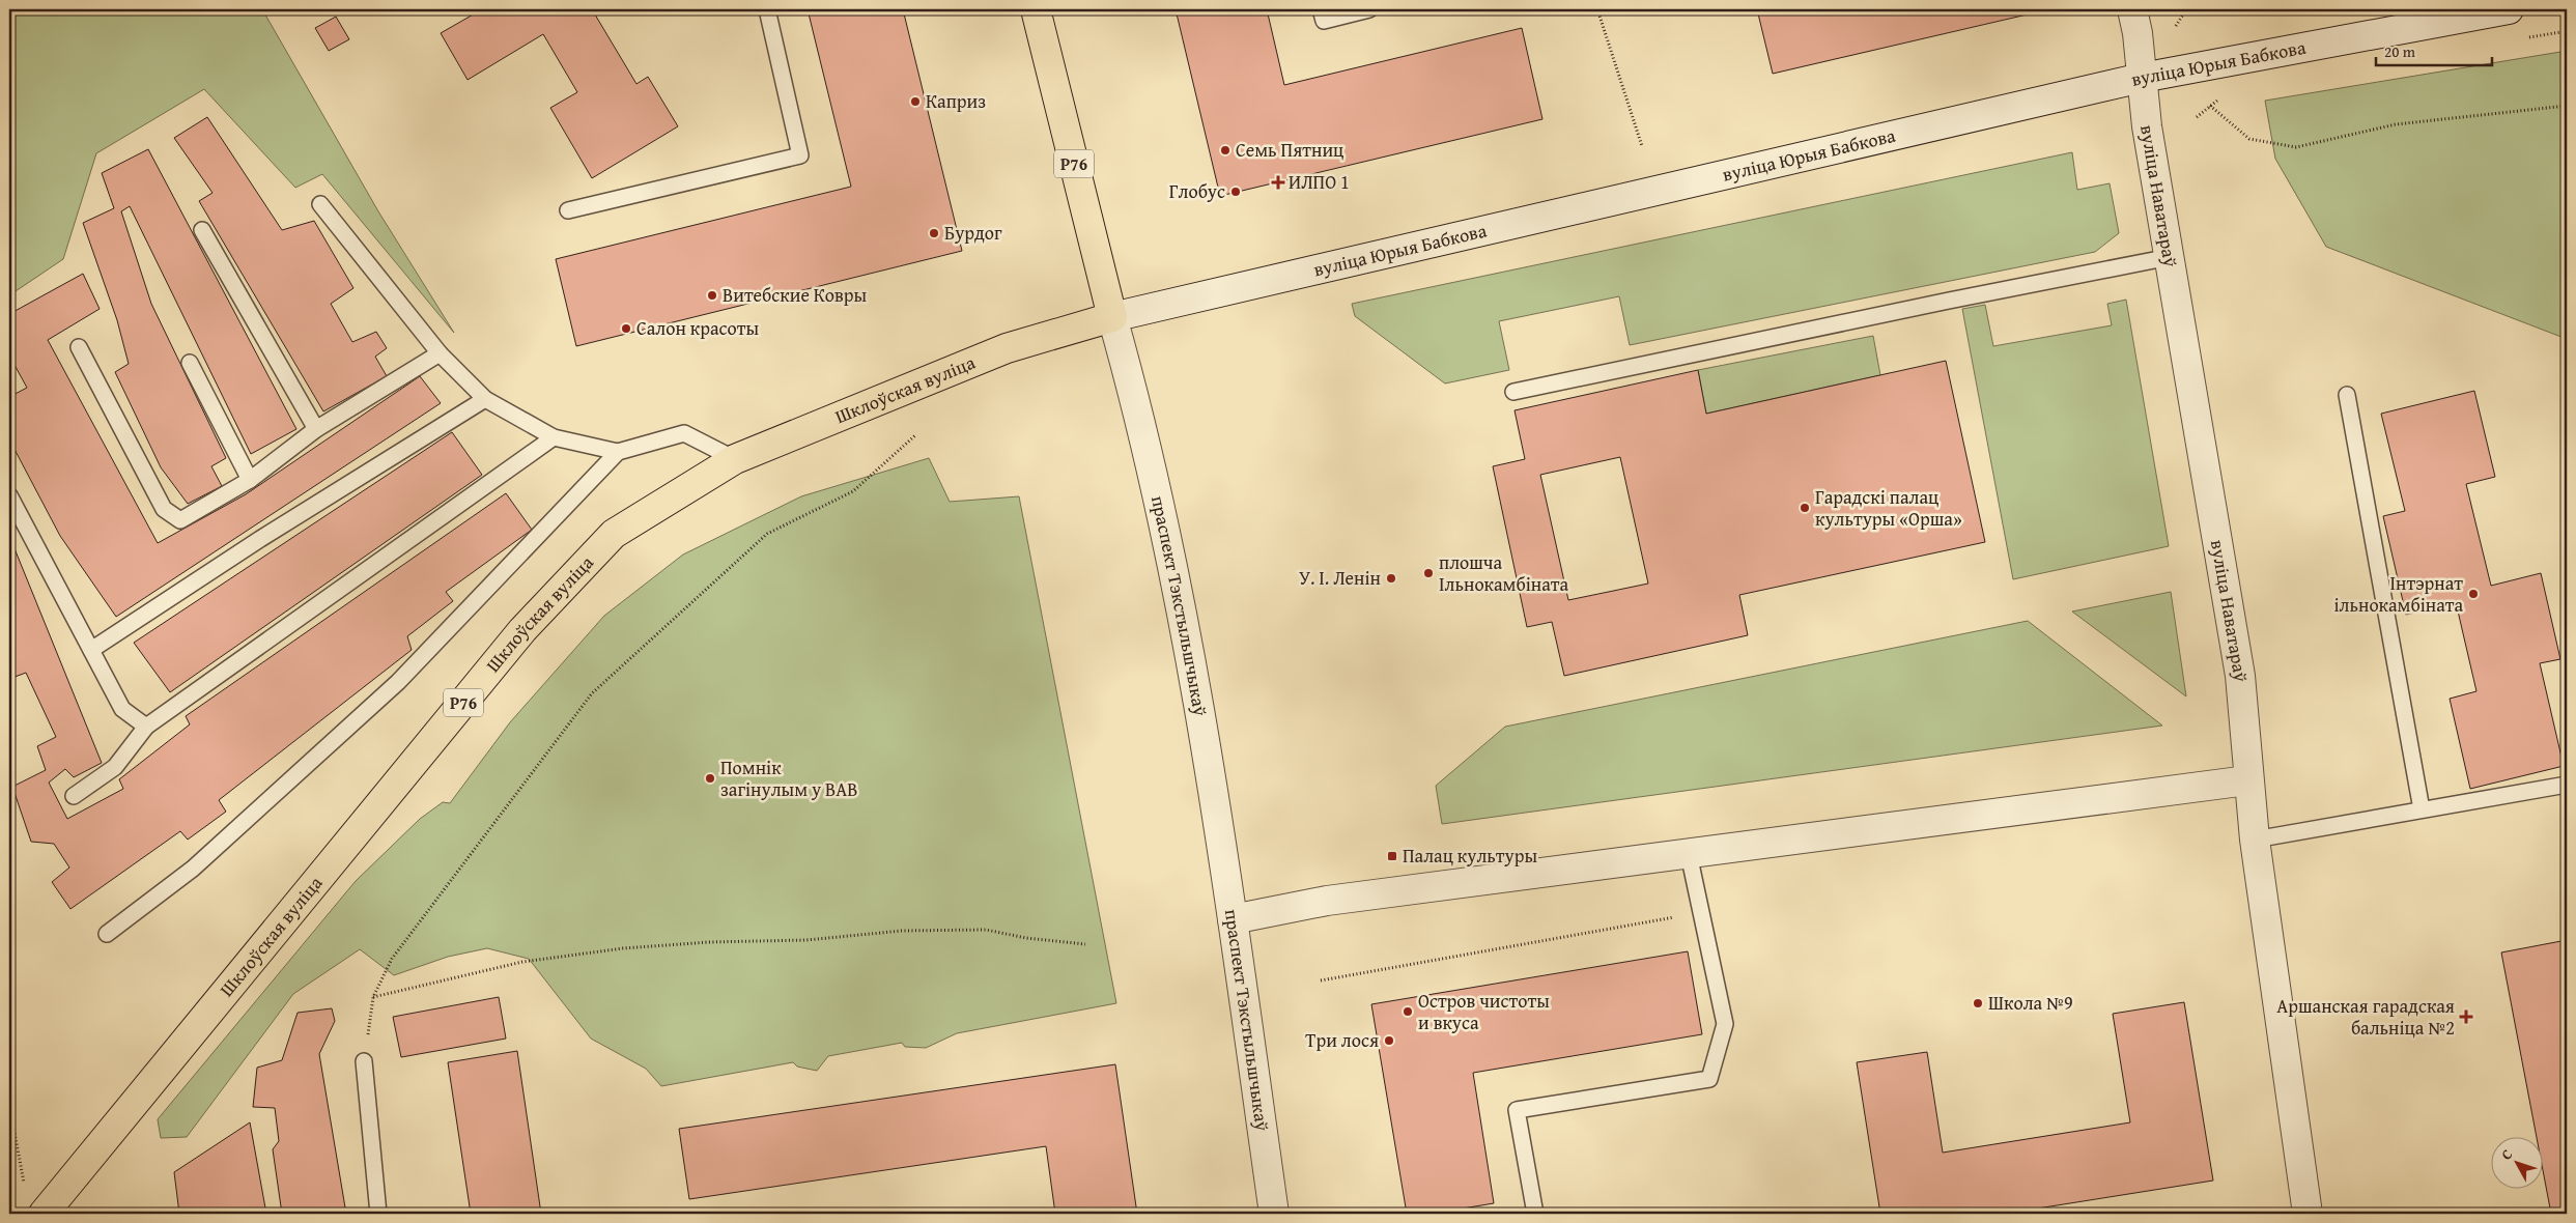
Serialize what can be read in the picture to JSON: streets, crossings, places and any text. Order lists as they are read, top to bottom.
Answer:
{
  "streets": {
    "main road": ["Р76", "Шклоўская вуліца", "праспект Тэкстыльшчыкаў"],
    "street": ["вуліца Юрыя Бабкова", "вуліца Наватараў"]
  },
  "crossings": [
    ["вуліца Юрыя Бабкова", "вуліца Наватараў"],
    ["вуліца Юрыя Бабкова", "Шклоўская вуліца"],
    ["вуліца Юрыя Бабкова", "праспект Тэкстыльшчыкаў"],
    ["Шклоўская вуліца", "праспект Тэкстыльшчыкаў"]
  ],
  "places": {
    "other": [
      "Каприз",
      "Семь Пятниц",
      "Глобус",
      "Бурдог",
      "Витебские Ковры",
      "Салон красоты",
      "Гарадскі палац культуры «Орша»",
      "плошча Ільнокамбіната",
      "У. І. Ленін",
      "Інтэрнат ільнокамбіната",
      "Помнік загінулым у ВАВ",
      "Школа №9",
      "Остров чистоты и вкуса",
      "Три лося"
    ],
    "health": ["ИЛПО 1", "Аршанская гарадская бальніца №2"],
    "transit": ["Палац культуры"]
  },
  "scale_bar": "20 m",
  "north": "top left"
}
